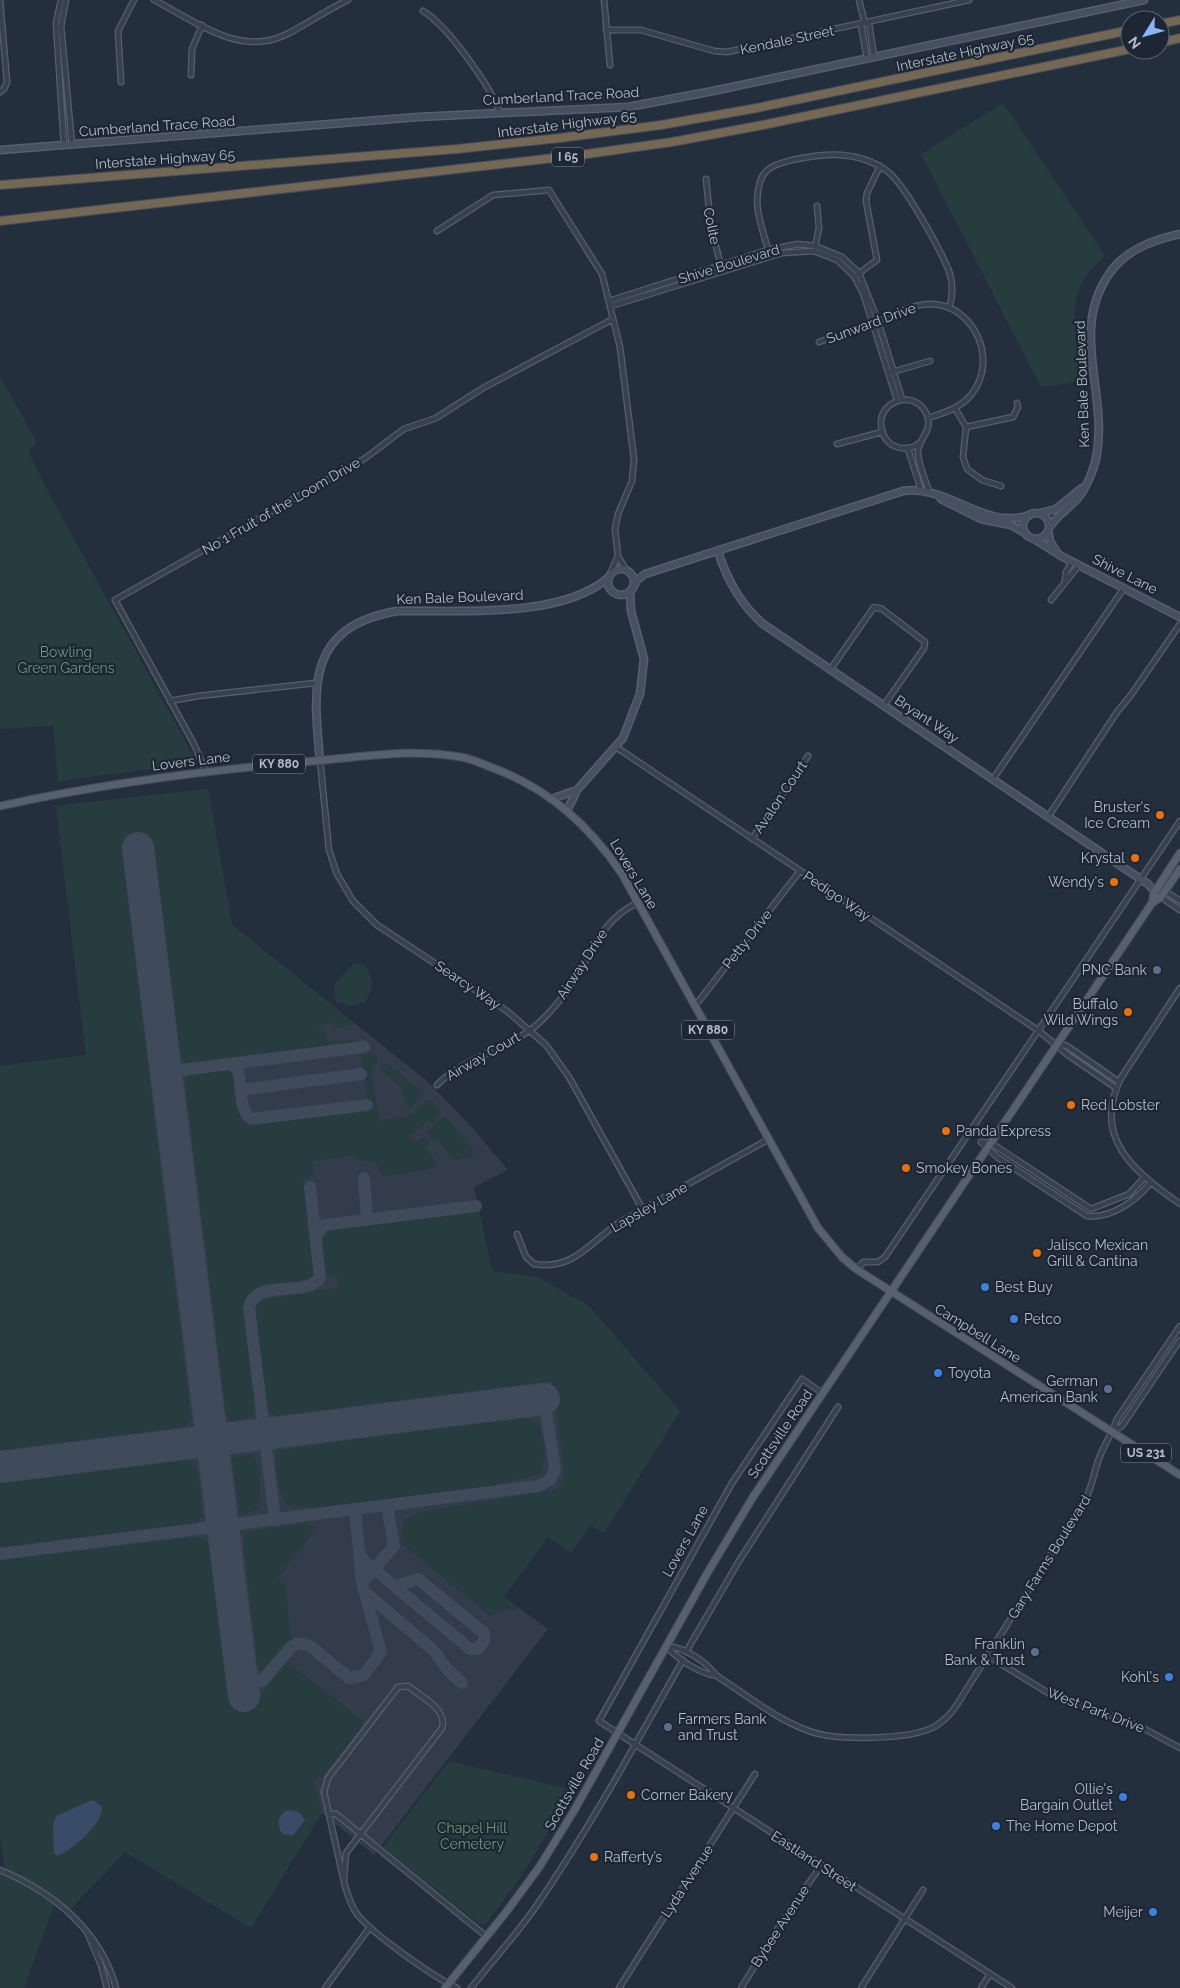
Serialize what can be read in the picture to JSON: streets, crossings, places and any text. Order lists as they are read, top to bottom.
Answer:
{
  "streets": {
    "highway": ["Interstate Highway 65", "I 65"],
    "main road": [
      "Cumberland Trace Road",
      "Ken Bale Boulevard",
      "Shive Lane",
      "Bryant Way",
      "Lovers Lane",
      "KY 880",
      "Campbell Lane",
      "Scottsville Road",
      "US 231"
    ],
    "street": [
      "Kendale Street",
      "Colite",
      "Shive Boulevard",
      "Sunward Drive",
      "No 1 Fruit of the Loom Drive",
      "Avalon Court",
      "Pedigo Way",
      "Petty Drive",
      "Airway Drive",
      "Searcy Way",
      "Airway Court",
      "Lapsley Lane",
      "Gary Farms Boulevard",
      "West Park Drive",
      "Eastland Street",
      "Lyda Avenue",
      "Bybee Avenue"
    ]
  },
  "crossings": [
    ["Colite", "Shive Boulevard"],
    ["Shive Boulevard", "Sunward Drive"],
    ["Ken Bale Boulevard", "Shive Lane"],
    ["Ken Bale Boulevard", "Bryant Way"],
    ["Ken Bale Boulevard", "Lovers Lane"],
    ["Ken Bale Boulevard", "Searcy Way"],
    ["No 1 Fruit of the Loom Drive", "Lovers Lane"],
    ["Bryant Way", "Scottsville Road"],
    ["Lovers Lane", "Petty Drive"],
    ["Lovers Lane", "Airway Drive"],
    ["Lovers Lane", "Searcy Way"],
    ["Lovers Lane", "Lapsley Lane"],
    ["Lovers Lane", "Campbell Lane"],
    ["Lovers Lane", "Scottsville Road"],
    ["Lovers Lane", "Eastland Street"],
    ["Avalon Court", "Pedigo Way"],
    ["Pedigo Way", "Petty Drive"],
    ["Pedigo Way", "Scottsville Road"],
    ["Airway Drive", "Searcy Way"],
    ["Airway Drive", "Airway Court"],
    ["Searcy Way", "Airway Court"],
    ["Searcy Way", "Lapsley Lane"],
    ["Campbell Lane", "Scottsville Road"],
    ["Campbell Lane", "Gary Farms Boulevard"],
    ["Scottsville Road", "Gary Farms Boulevard"],
    ["Scottsville Road", "Eastland Street"],
    ["Gary Farms Boulevard", "West Park Drive"],
    ["Eastland Street", "Lyda Avenue"],
    ["Eastland Street", "Bybee Avenue"]
  ],
  "parks": ["Bowling Green Gardens", "Chapel Hill Cemetery"],
  "places": [
    "Bruster's Ice Cream",
    "Krystal",
    "Wendy's",
    "PNC Bank",
    "Buffalo Wild Wings",
    "Red Lobster",
    "Panda Express",
    "Smokey Bones",
    "Jalisco Mexican Grill & Cantina",
    "Best Buy",
    "Petco",
    "Toyota",
    "German American Bank",
    "Franklin Bank & Trust",
    "Kohl's",
    "Farmers Bank and Trust",
    "Corner Bakery",
    "Ollie's Bargain Outlet",
    "The Home Depot",
    "Rafferty’s",
    "Meijer"
  ],
  "north": "bottom left"
}
